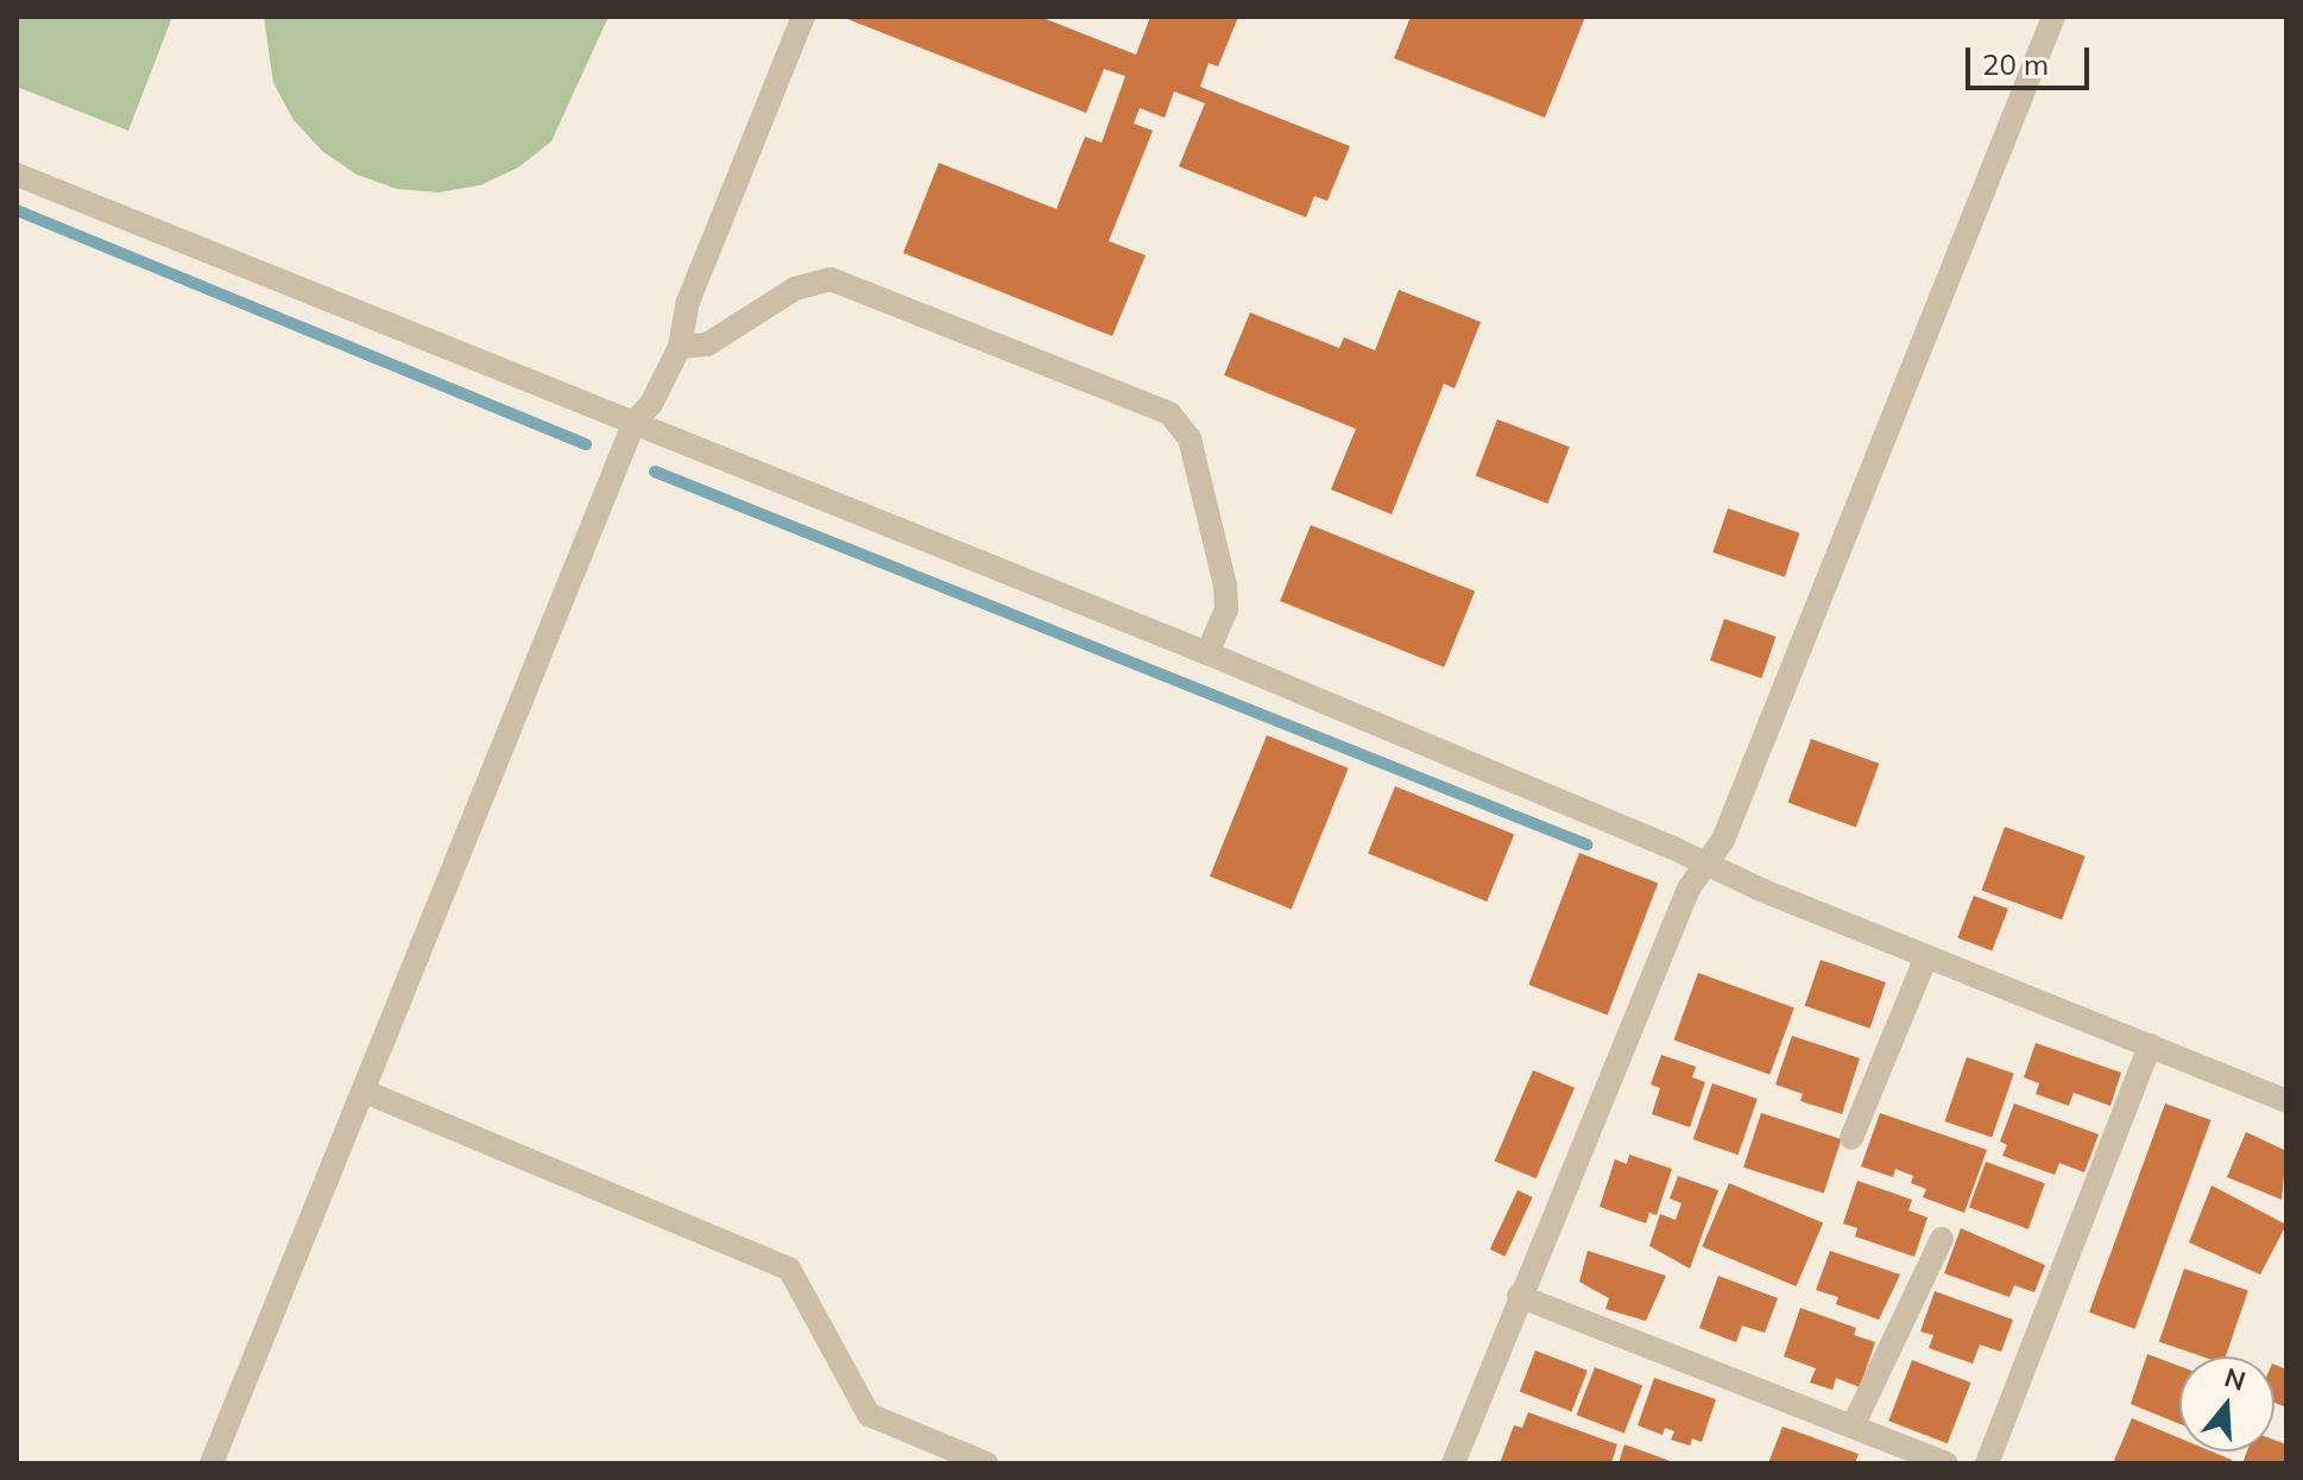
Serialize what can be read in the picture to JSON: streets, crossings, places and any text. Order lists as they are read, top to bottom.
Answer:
{
  "scale_bar": "20 m",
  "north": "top"
}
